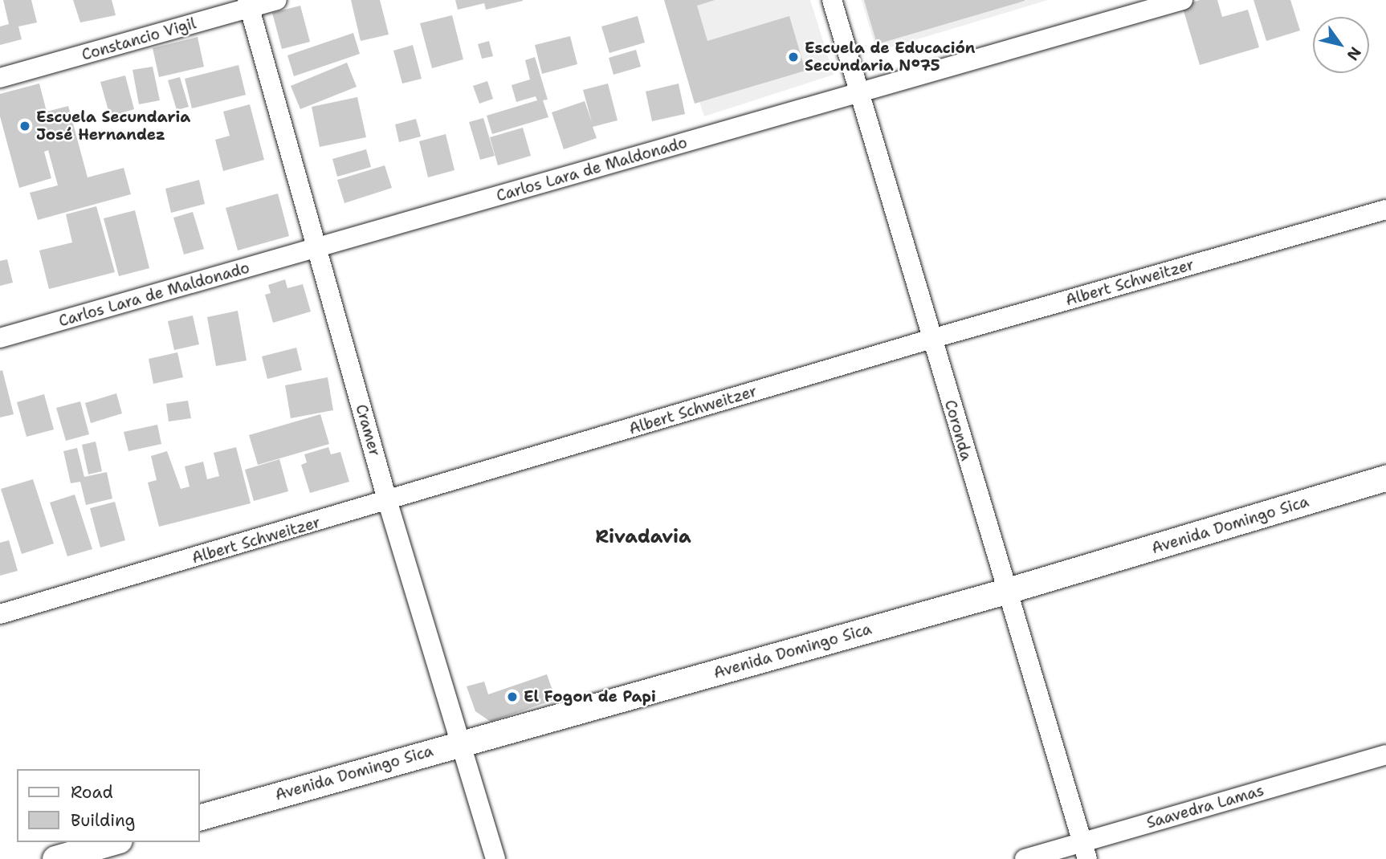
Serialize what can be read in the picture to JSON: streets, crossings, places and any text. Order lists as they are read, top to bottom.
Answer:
{
  "streets": {
    "street": [
      "Constancio Vigil",
      "Carlos Lara de Maldonado",
      "Albert Schweitzer",
      "Cramer",
      "Coronda",
      "Avenida Domingo Sica",
      "Saavedra Lamas"
    ]
  },
  "crossings": [
    ["Constancio Vigil", "Cramer"],
    ["Carlos Lara de Maldonado", "Cramer"],
    ["Carlos Lara de Maldonado", "Coronda"],
    ["Albert Schweitzer", "Cramer"],
    ["Albert Schweitzer", "Coronda"],
    ["Cramer", "Avenida Domingo Sica"],
    ["Coronda", "Avenida Domingo Sica"],
    ["Coronda", "Saavedra Lamas"]
  ],
  "districts": ["Rivadavia"],
  "places": ["Escuela de Educación Secundaria N°75", "Escuela Secundaria José Hernandez", "El Fogon de Papi"],
  "legend": ["Road", "Building"],
  "north": "bottom right"
}
